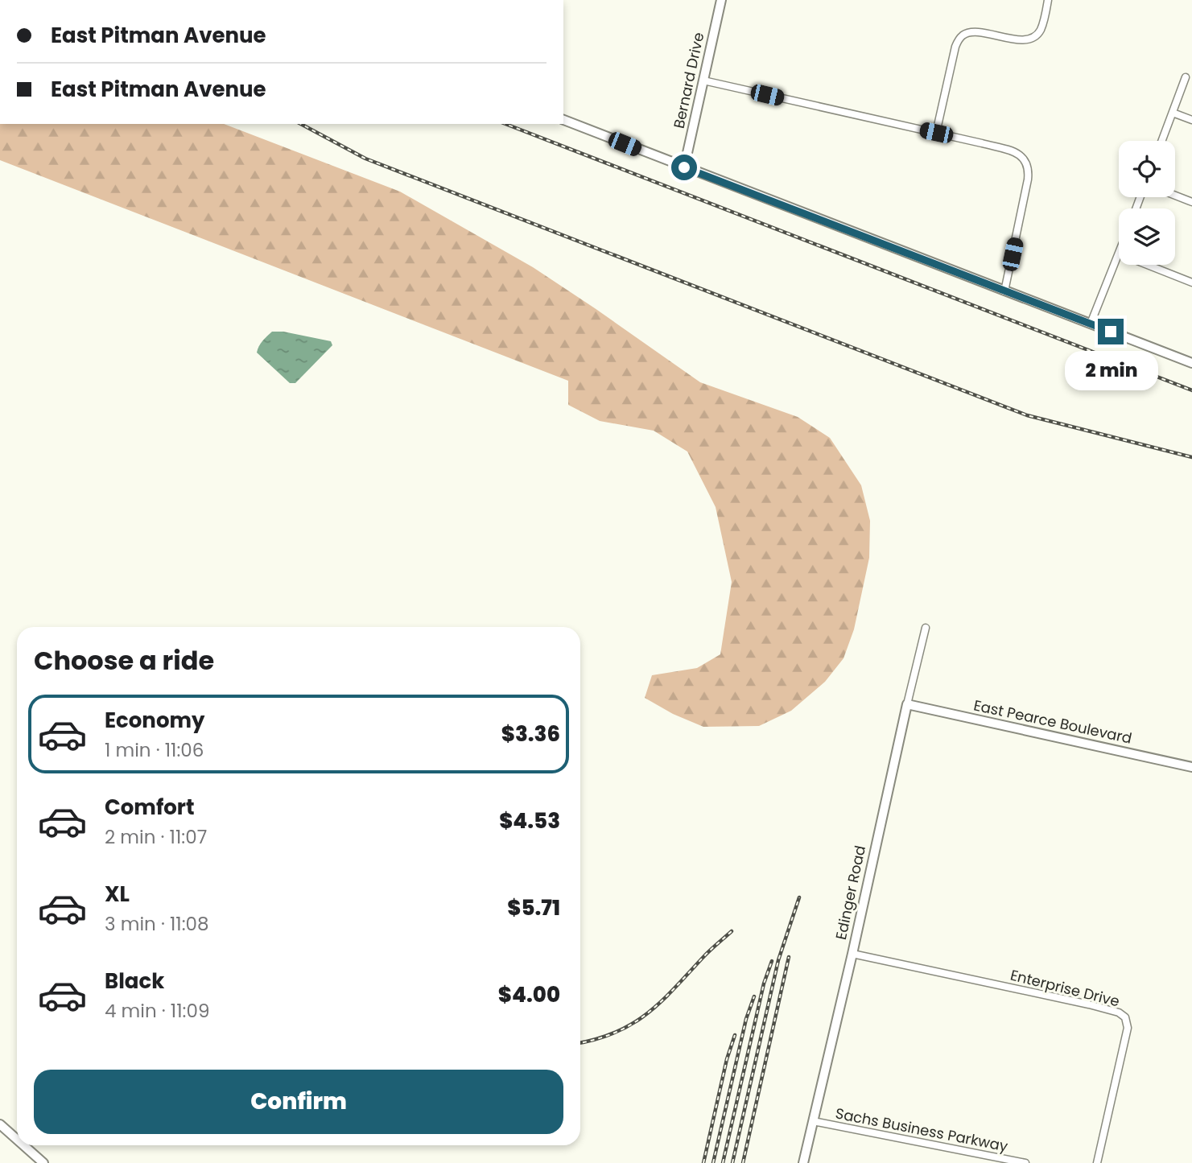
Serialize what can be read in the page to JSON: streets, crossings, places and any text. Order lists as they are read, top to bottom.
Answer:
{
  "streets": {
    "street": [
      "Bernard Drive",
      "East Pearce Boulevard",
      "Edinger Road",
      "Enterprise Drive",
      "Sachs Business Parkway"
    ]
  },
  "crossings": [
    ["East Pearce Boulevard", "Edinger Road"],
    ["Edinger Road", "Enterprise Drive"],
    ["Edinger Road", "Sachs Business Parkway"]
  ],
  "page": {
    "banner": ["East Pitman Avenue", "East Pitman Avenue"],
    "bubble": "2 min",
    "heading": "Choose a ride",
    "list": [
      {
        "name": "Economy",
        "note": "1 min · 11:06",
        "value": "$3.36"
      },
      {
        "name": "Comfort",
        "note": "2 min · 11:07",
        "value": "$4.53"
      },
      {
        "name": "XL",
        "note": "3 min · 11:08",
        "value": "$5.71"
      },
      {
        "name": "Black",
        "note": "4 min · 11:09",
        "value": "$4.00"
      }
    ],
    "buttons": "Confirm"
  }
}
